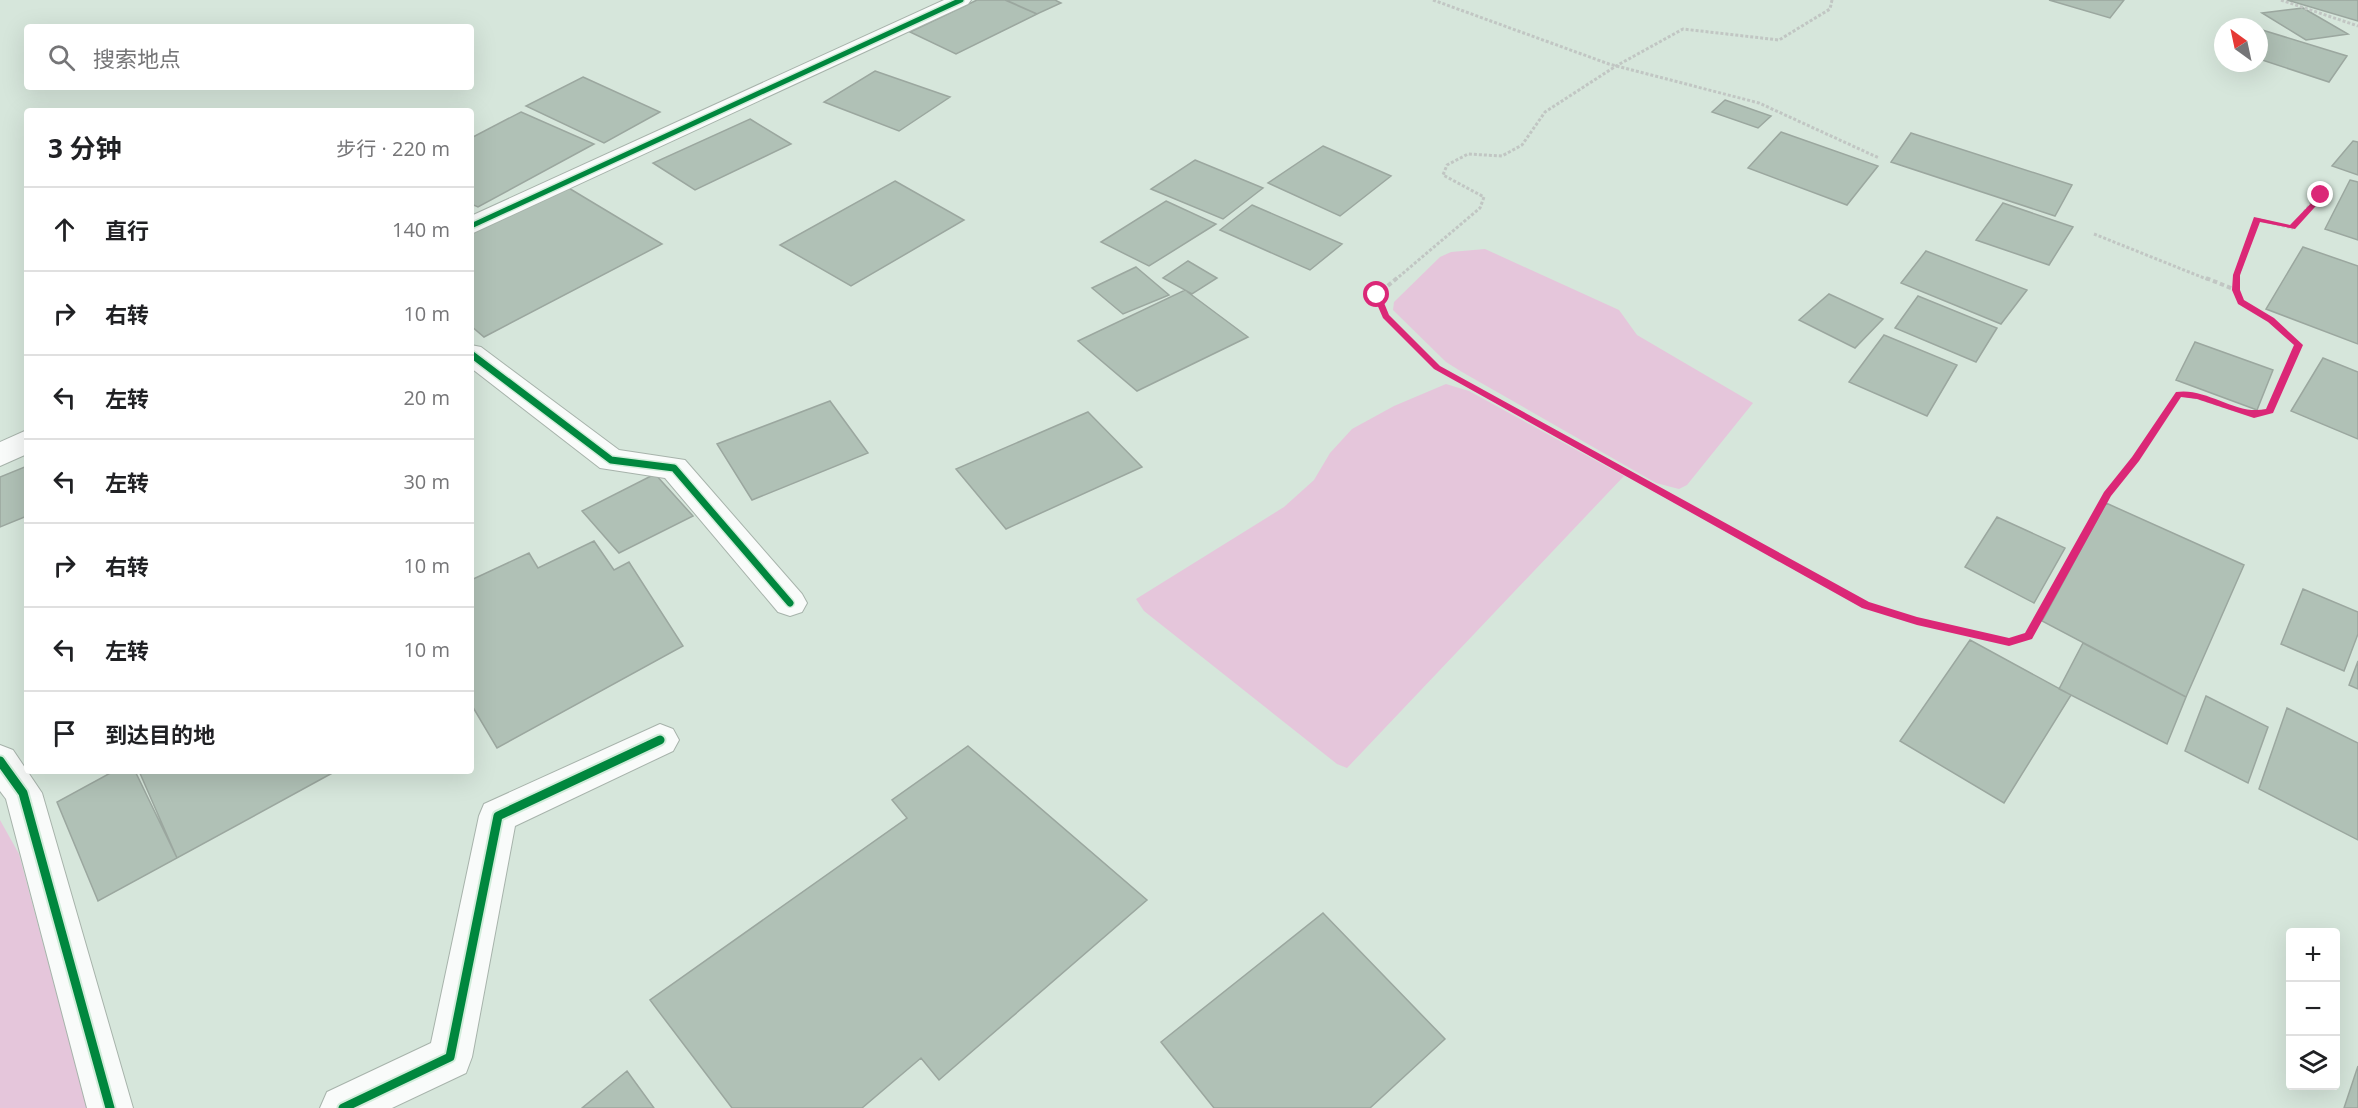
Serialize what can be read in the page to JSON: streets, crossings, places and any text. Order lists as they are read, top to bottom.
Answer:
{
  "north": "top left",
  "page": {
    "search": "搜索地点",
    "heading": ["3 分钟", "步行 · 220 m"],
    "list": [
      ["直行", "140 m"],
      ["右转", "10 m"],
      ["左转", "20 m"],
      ["左转", "30 m"],
      ["右转", "10 m"],
      ["左转", "10 m"],
      "到达目的地"
    ],
    "map_buttons": ["+", "−"]
  }
}
